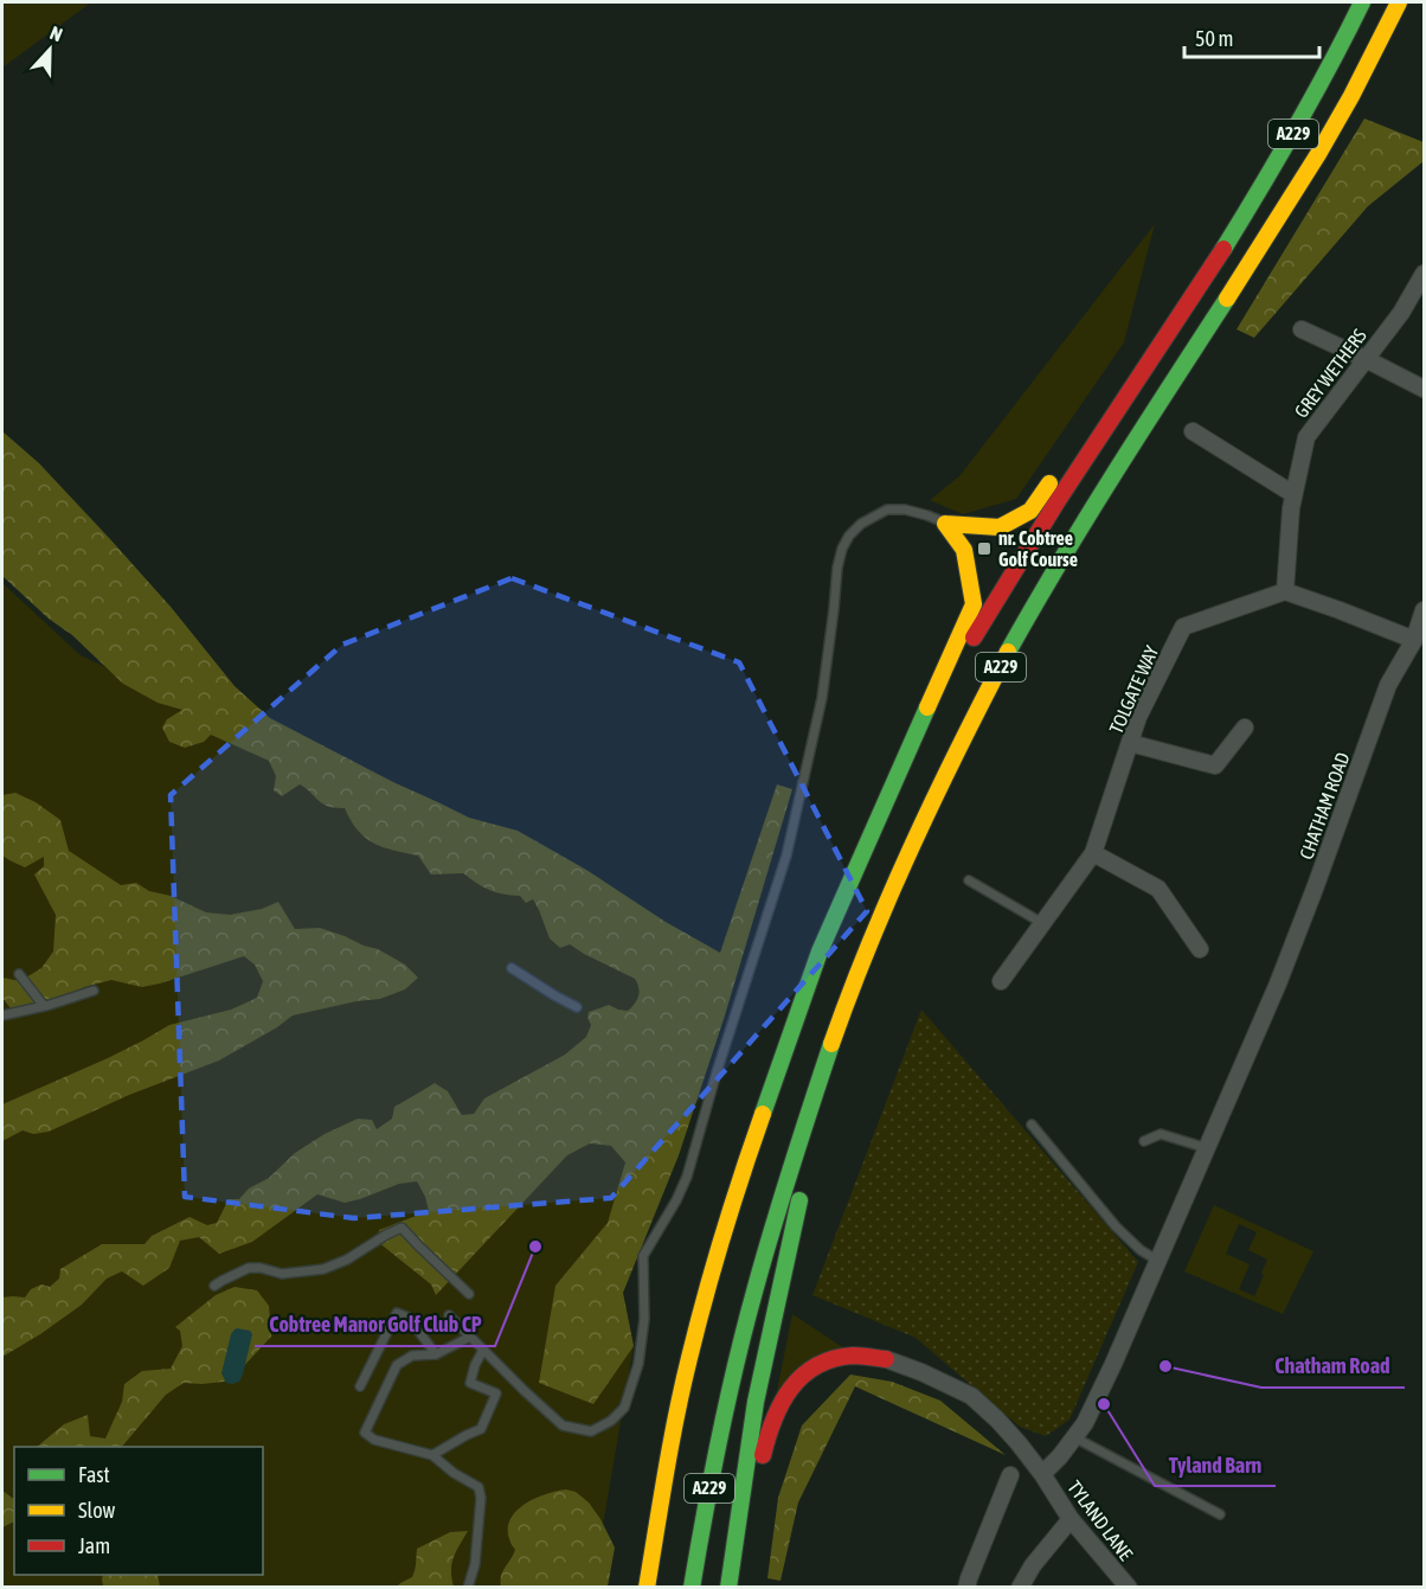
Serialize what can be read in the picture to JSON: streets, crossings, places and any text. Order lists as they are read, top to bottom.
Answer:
{
  "streets": {
    "highway": ["A229"],
    "street": [
      "GREY WETHERS",
      "TOLGATE WAY",
      "CHATHAM ROAD",
      "TYLAND LANE"
    ]
  },
  "crossings": [
    ["GREY WETHERS", "TOLGATE WAY"],
    ["CHATHAM ROAD", "TYLAND LANE"]
  ],
  "places": {
    "transit": ["nr. Cobtree Golf Course"],
    "other": ["Cobtree Manor Golf Club CP", "Chatham Road", "Tyland Barn"]
  },
  "legend": ["Fast", "Slow", "Jam"],
  "scale_bar": "50 m",
  "north": "top"
}
